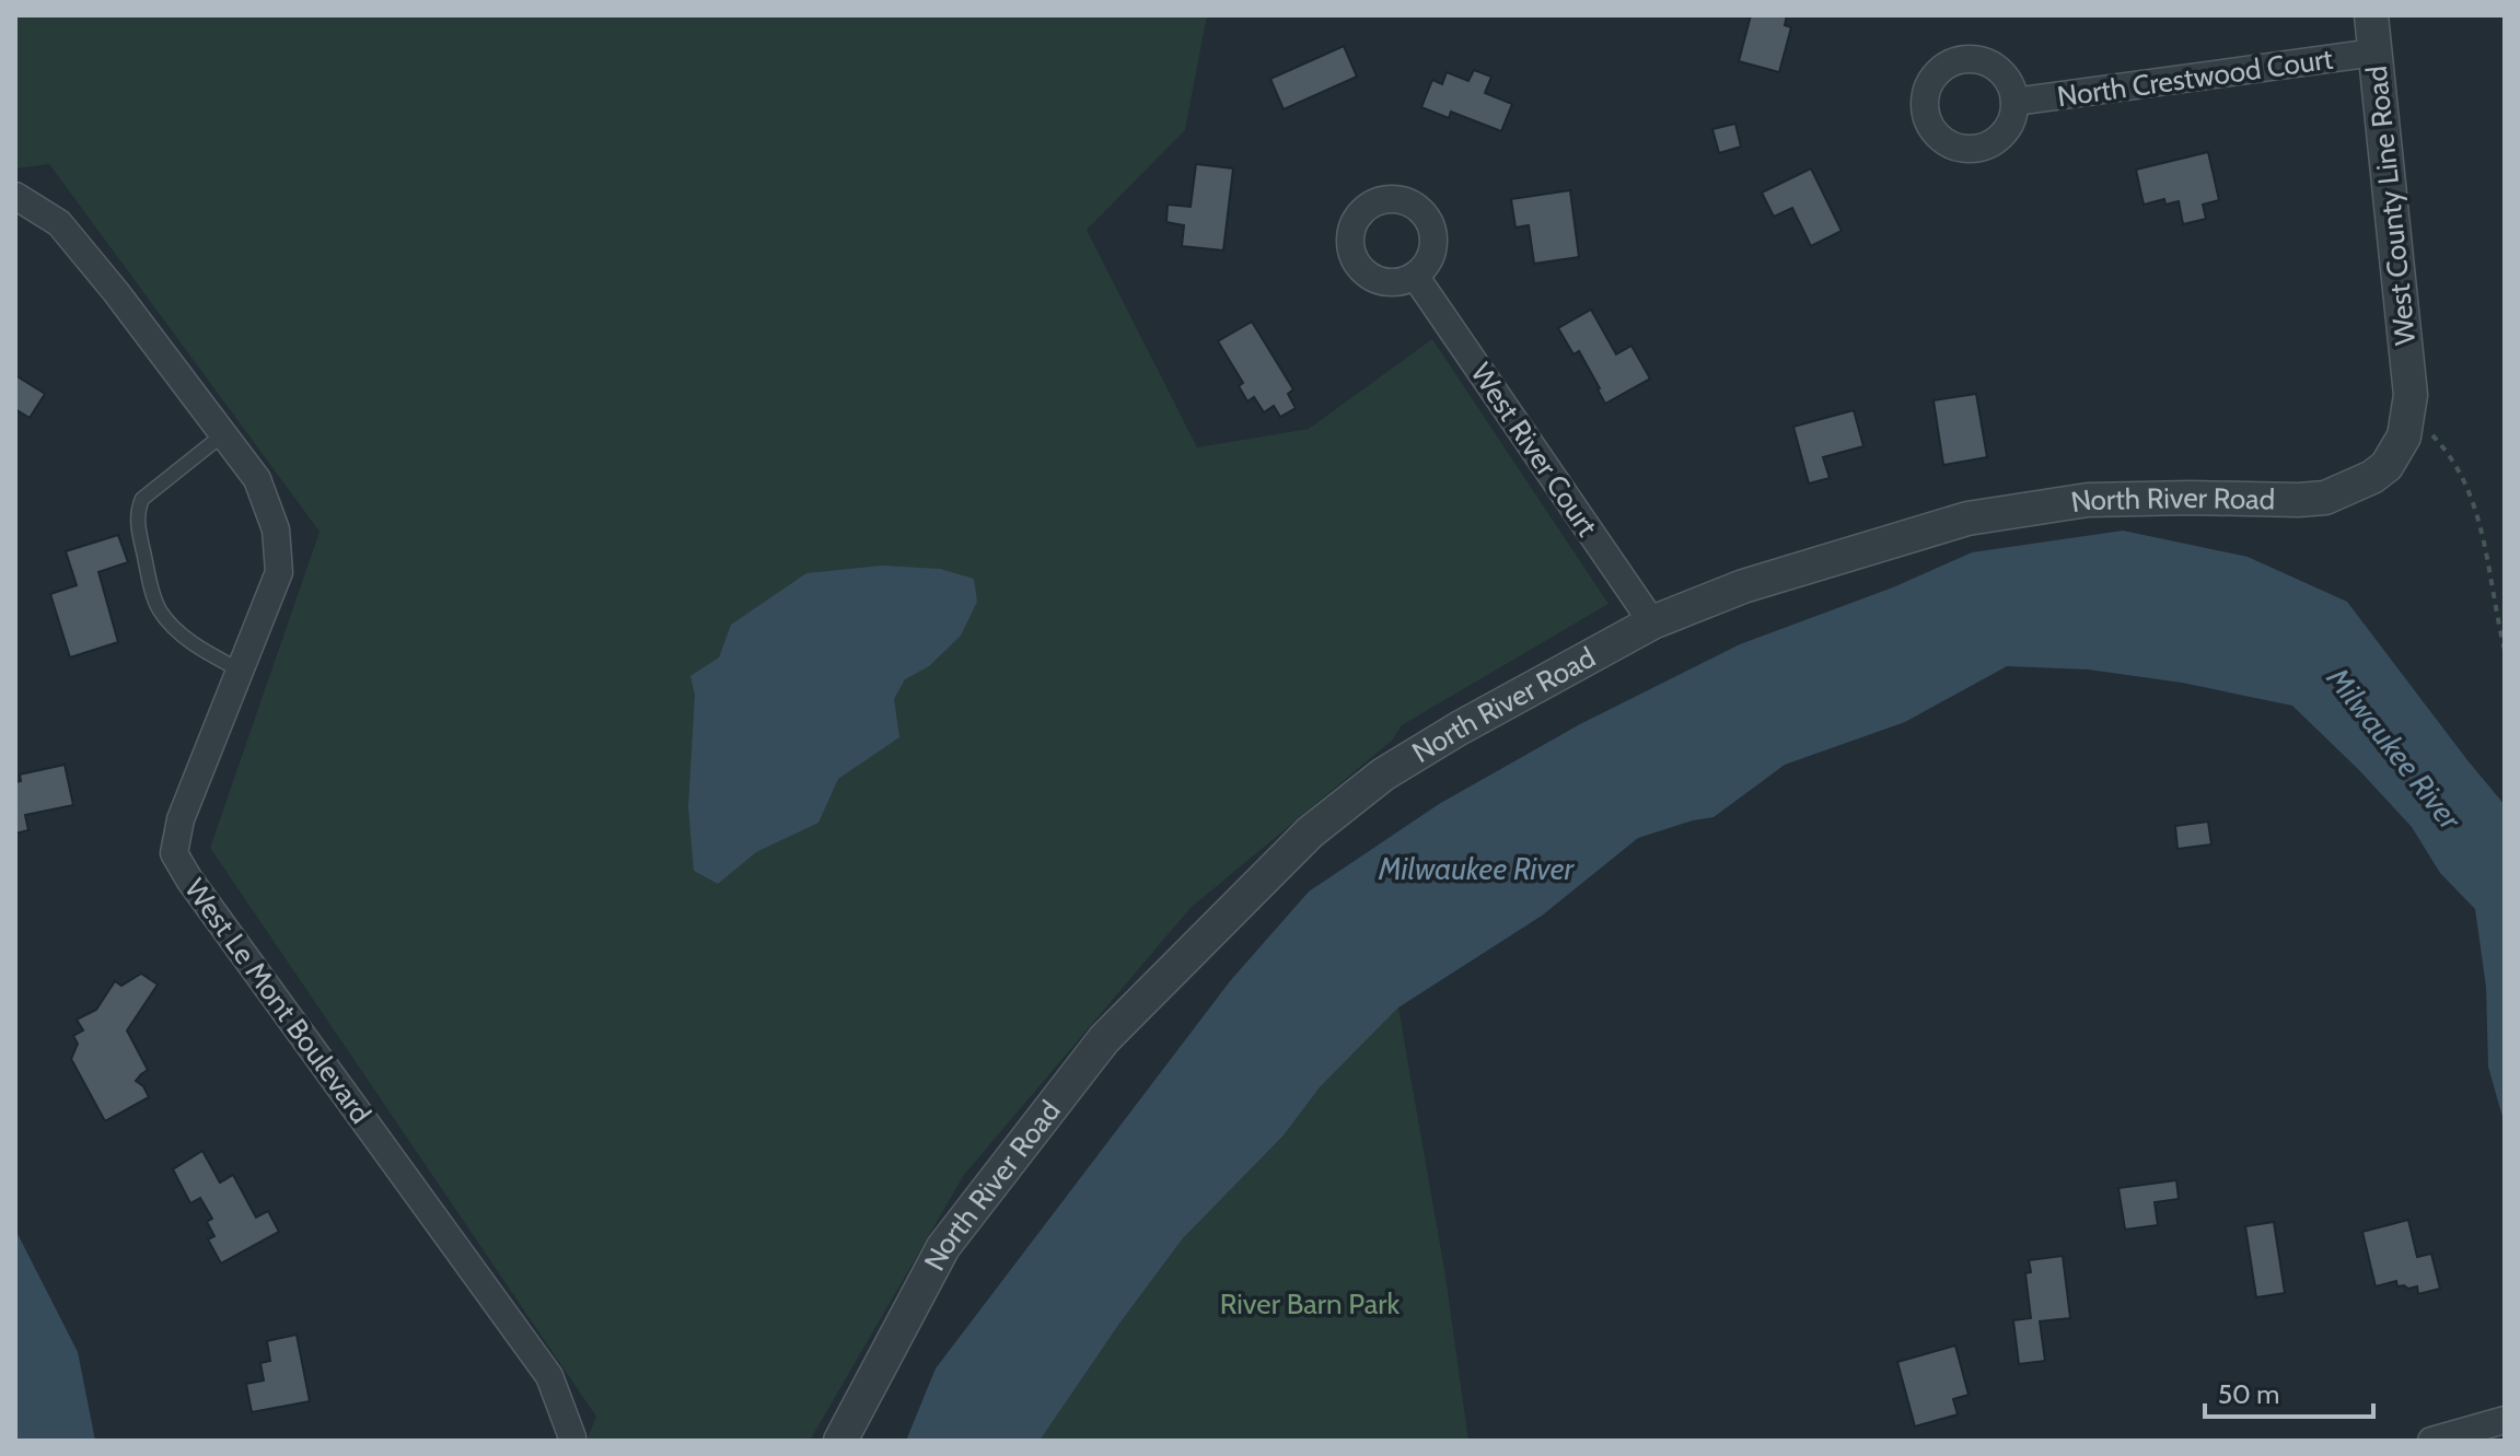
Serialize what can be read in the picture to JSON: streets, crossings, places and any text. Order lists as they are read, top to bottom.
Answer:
{
  "streets": {
    "street": [
      "North Crestwood Court",
      "West County Line Road",
      "West River Court",
      "North River Road",
      "West Le Mont Boulevard"
    ]
  },
  "crossings": [
    ["North Crestwood Court", "West County Line Road"],
    ["West County Line Road", "North River Road"],
    ["West River Court", "North River Road"]
  ],
  "water": ["Milwaukee River"],
  "parks": ["River Barn Park"],
  "scale_bar": "50 m"
}
